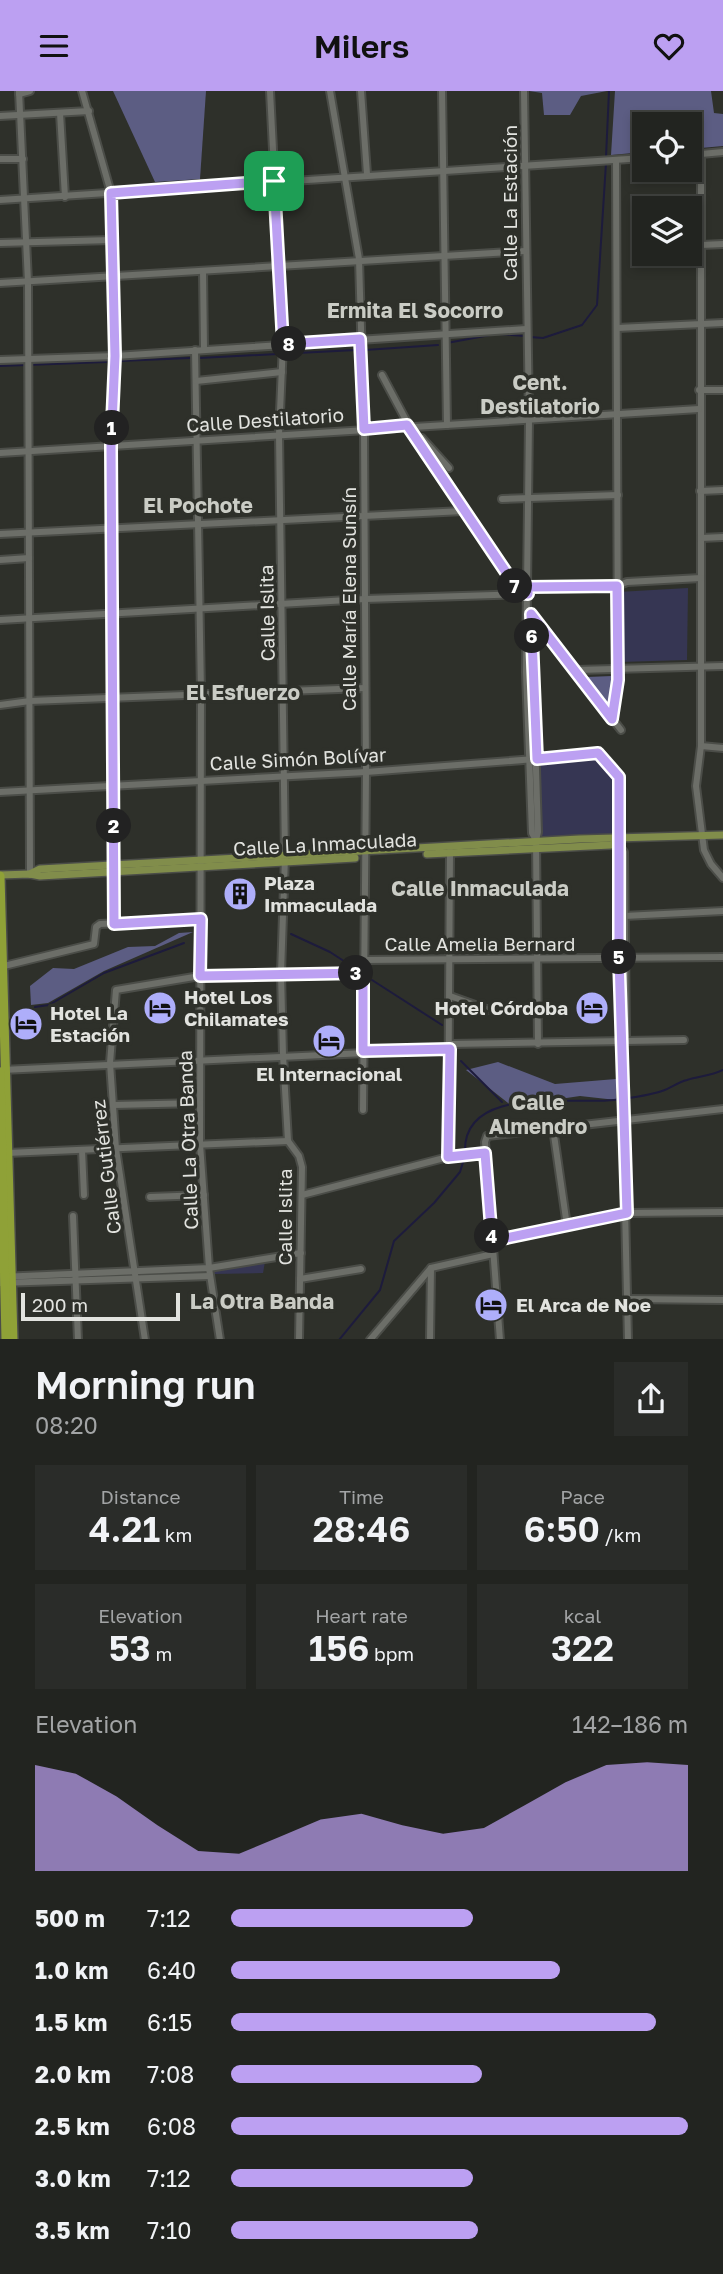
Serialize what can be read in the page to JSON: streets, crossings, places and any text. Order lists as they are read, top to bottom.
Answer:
{
  "streets": {
    "main road": ["Calle La Inmaculada"],
    "street": [
      "Calle La Estación",
      "Calle Destilatorio",
      "Calle María Elena Sunsín",
      "Calle Islita",
      "Calle Simón Bolívar",
      "Calle Amelia Bernard",
      "Calle La Otra Banda",
      "Calle Gutiérrez"
    ]
  },
  "crossings": [
    ["Calle La Estación", "Calle Destilatorio"],
    ["Calle La Estación", "Calle Simón Bolívar"],
    ["Calle La Estación", "Calle La Inmaculada"],
    ["Calle La Estación", "Calle Amelia Bernard"],
    ["Calle Destilatorio", "Calle María Elena Sunsín"],
    ["Calle Destilatorio", "Calle Islita"],
    ["Calle Destilatorio", "Calle La Otra Banda"],
    ["Calle María Elena Sunsín", "Calle Simón Bolívar"],
    ["Calle María Elena Sunsín", "Calle La Inmaculada"],
    ["Calle María Elena Sunsín", "Calle Amelia Bernard"],
    ["Calle Islita", "Calle Simón Bolívar"],
    ["Calle Islita", "Calle La Inmaculada"],
    ["Calle Simón Bolívar", "Calle La Inmaculada"],
    ["Calle Simón Bolívar", "Calle La Otra Banda"],
    ["Calle La Inmaculada", "Calle La Otra Banda"],
    ["Calle La Otra Banda", "Calle Gutiérrez"]
  ],
  "districts": [
    "Ermita El Socorro",
    "Cent. Destilatorio",
    "El Pochote",
    "El Esfuerzo",
    "Calle Inmaculada",
    "Calle Almendro",
    "La Otra Banda"
  ],
  "places": {
    "building": ["Plaza Immaculada"],
    "hotel": [
      "Hotel Los Chilamates",
      "Hotel Córdoba",
      "Hotel La Estación",
      "El Internacional",
      "El Arca de Noe"
    ]
  },
  "scale_bar": "200 m",
  "page": {
    "header": "Milers",
    "pins": [
      "8",
      "1",
      "7",
      "6",
      "2",
      "5",
      "3",
      "4"
    ],
    "scale": "200 m",
    "heading": ["Morning run", "08:20"],
    "stats": [
      ["Distance", "4.21 km"],
      ["Time", "28:46"],
      ["Pace", "6:50 /km"],
      ["Elevation", "53 m"],
      ["Heart rate", "156 bpm"],
      ["kcal", "322"]
    ],
    "chart": ["Elevation", "142–186 m"],
    "list": [
      {
        "name": "500 m",
        "note": "7:12"
      },
      {
        "name": "1.0 km",
        "note": "6:40"
      },
      {
        "name": "1.5 km",
        "note": "6:15"
      },
      {
        "name": "2.0 km",
        "note": "7:08"
      },
      {
        "name": "2.5 km",
        "note": "6:08"
      },
      {
        "name": "3.0 km",
        "note": "7:12"
      },
      {
        "name": "3.5 km",
        "note": "7:10"
      }
    ]
  }
}
